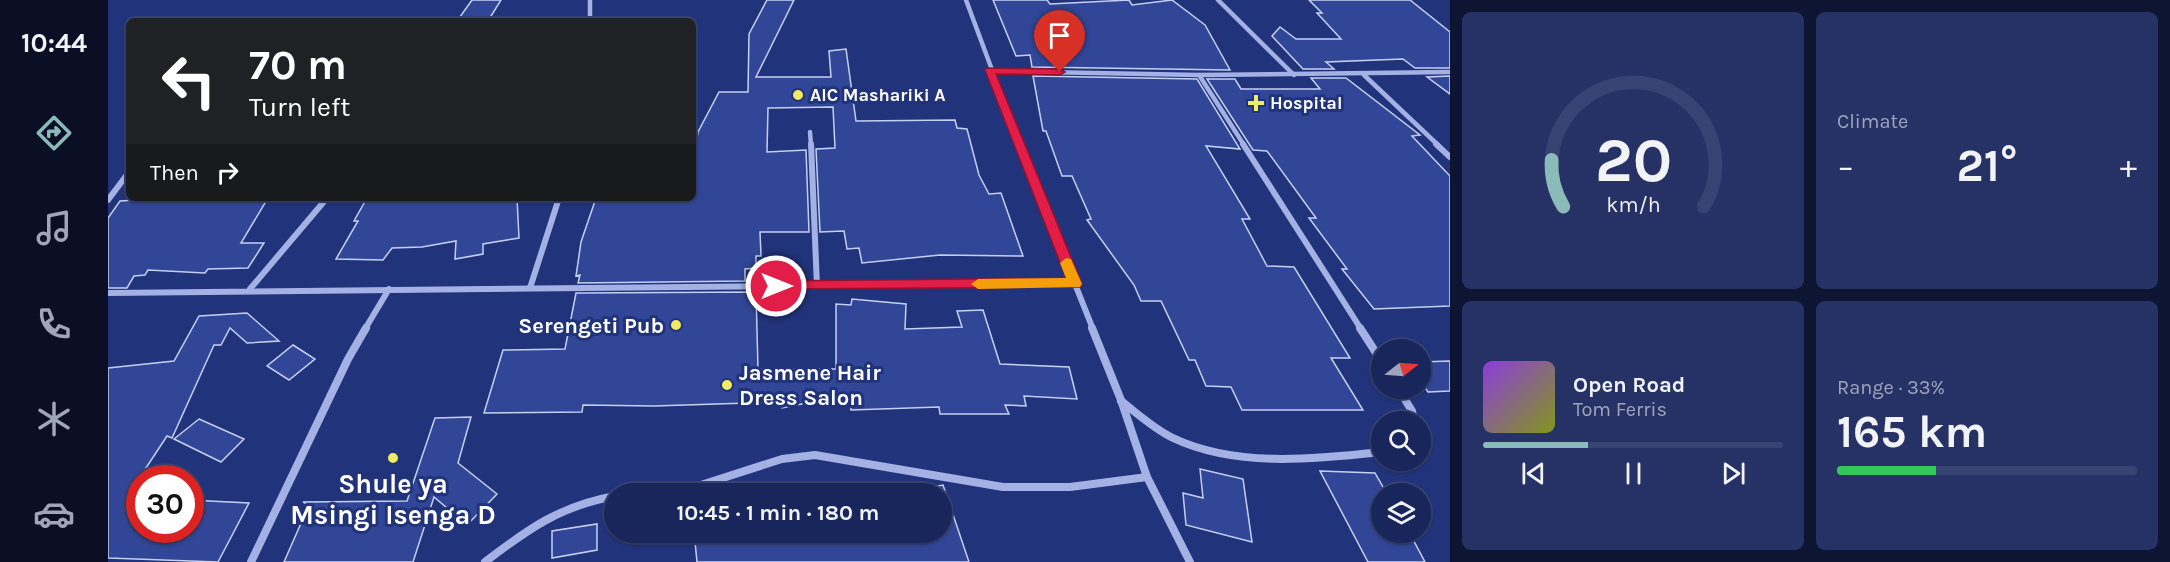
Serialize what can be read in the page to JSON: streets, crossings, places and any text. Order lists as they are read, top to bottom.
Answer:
{
  "places": {
    "other": [
      "AIC Mashariki A",
      "Serengeti Pub",
      "Jasmene Hair Dress Salon",
      "Shule ya Msingi Isenga D"
    ],
    "health": ["Hospital"]
  },
  "north": "right",
  "page": {
    "tabs": "10:44",
    "tile": [
      "Climate",
      ["Range · 33%", "165 km"]
    ],
    "turn": ["70 m", "Turn left"],
    "heat": ["−", "21°", "+"],
    "then": "Then",
    "song": ["Open Road", "Tom Ferris"],
    "limit": "30",
    "trip": "10:45 · 1 min · 180 m",
    "gauge": ["20", "km/h"]
  }
}
